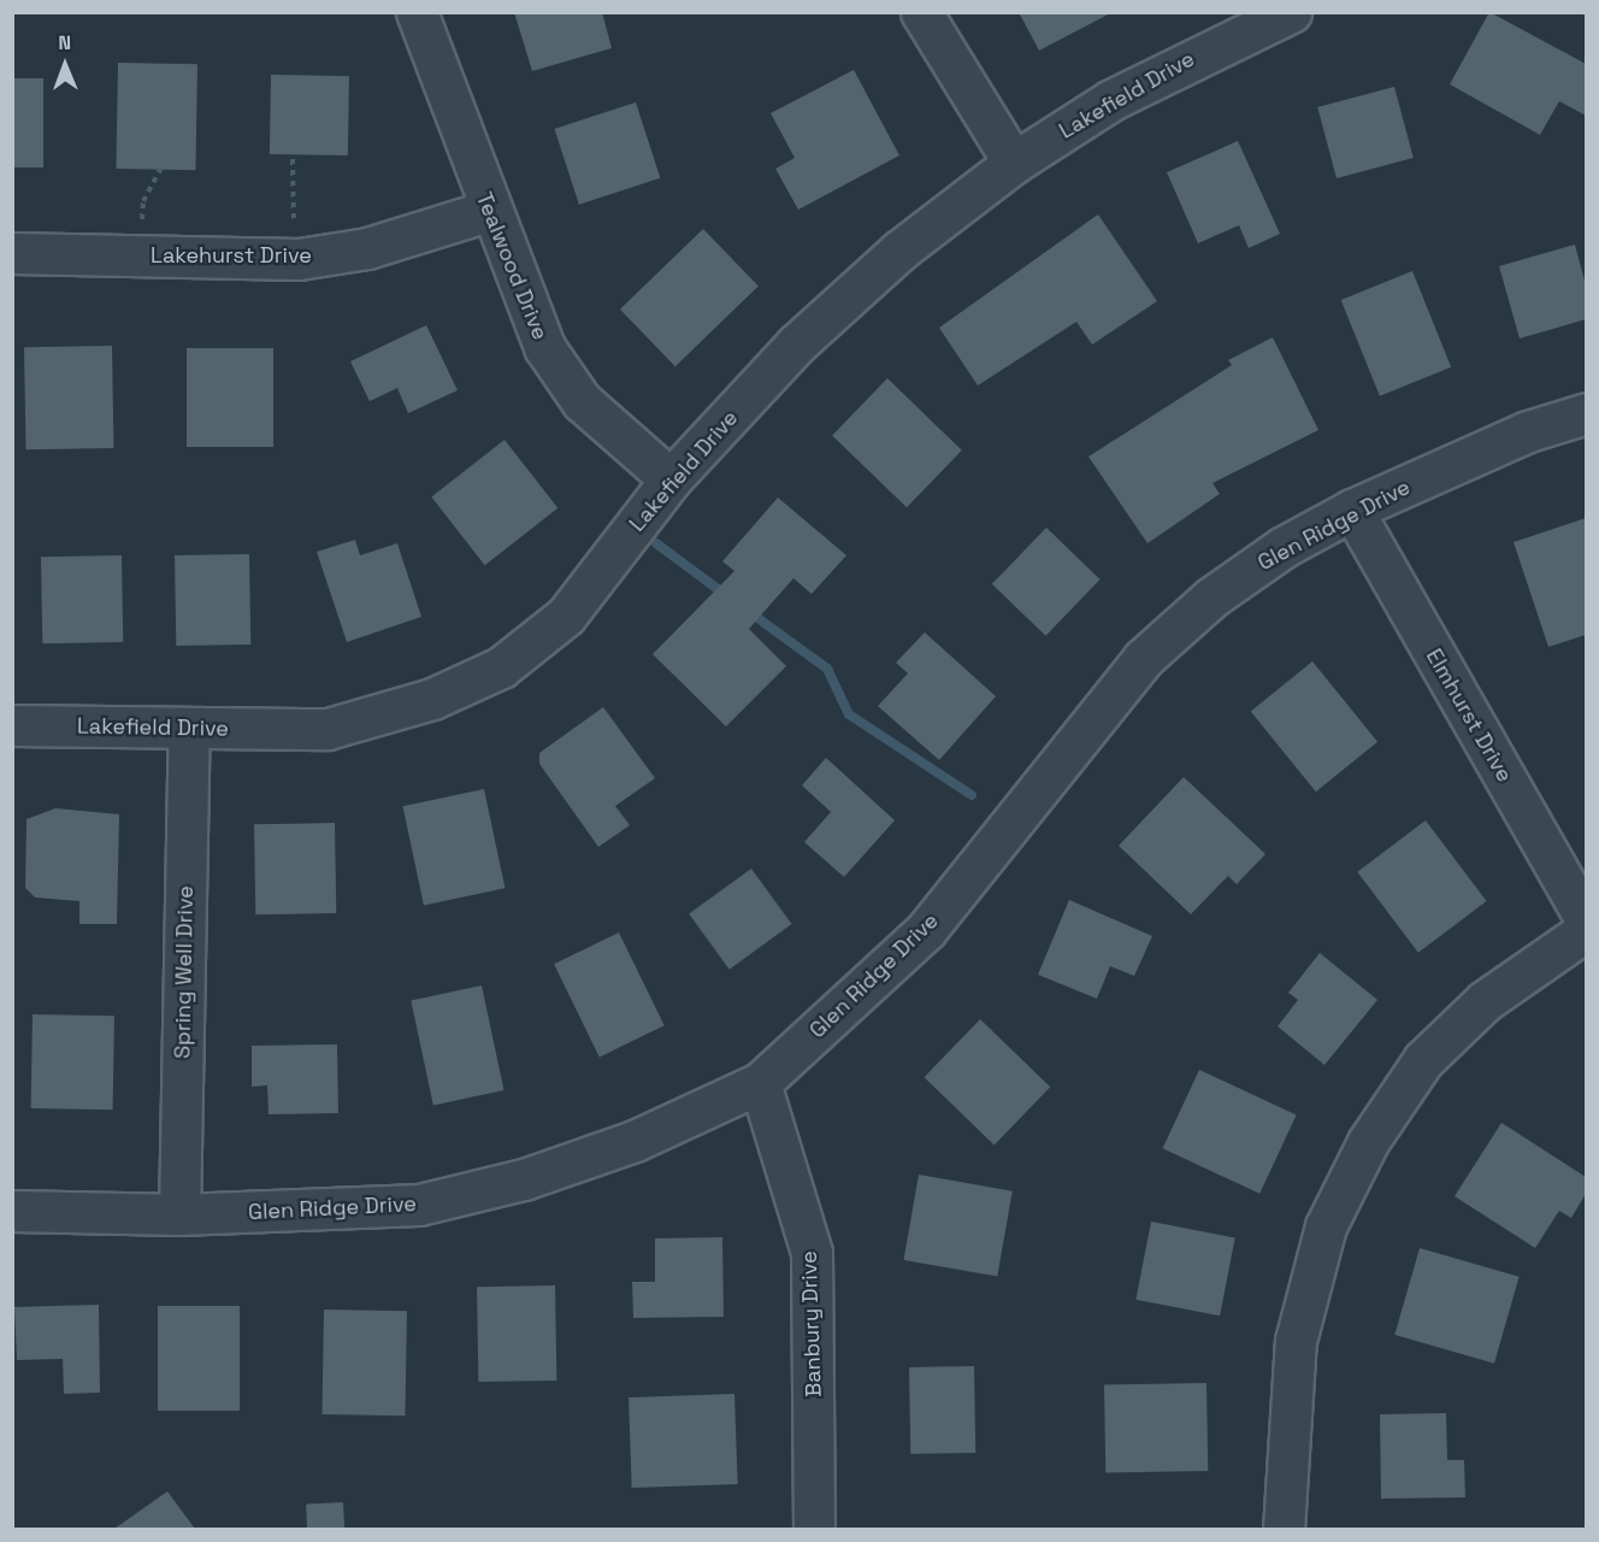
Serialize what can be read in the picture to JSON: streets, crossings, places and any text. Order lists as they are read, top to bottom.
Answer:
{
  "streets": {
    "street": [
      "Lakefield Drive",
      "Lakehurst Drive",
      "Tealwood Drive",
      "Glen Ridge Drive",
      "Elmhurst Drive",
      "Spring Well Drive",
      "Banbury Drive"
    ]
  },
  "crossings": [
    ["Lakefield Drive", "Tealwood Drive"],
    ["Lakefield Drive", "Spring Well Drive"],
    ["Lakehurst Drive", "Tealwood Drive"],
    ["Glen Ridge Drive", "Elmhurst Drive"],
    ["Glen Ridge Drive", "Spring Well Drive"],
    ["Glen Ridge Drive", "Banbury Drive"]
  ],
  "north": "top"
}
